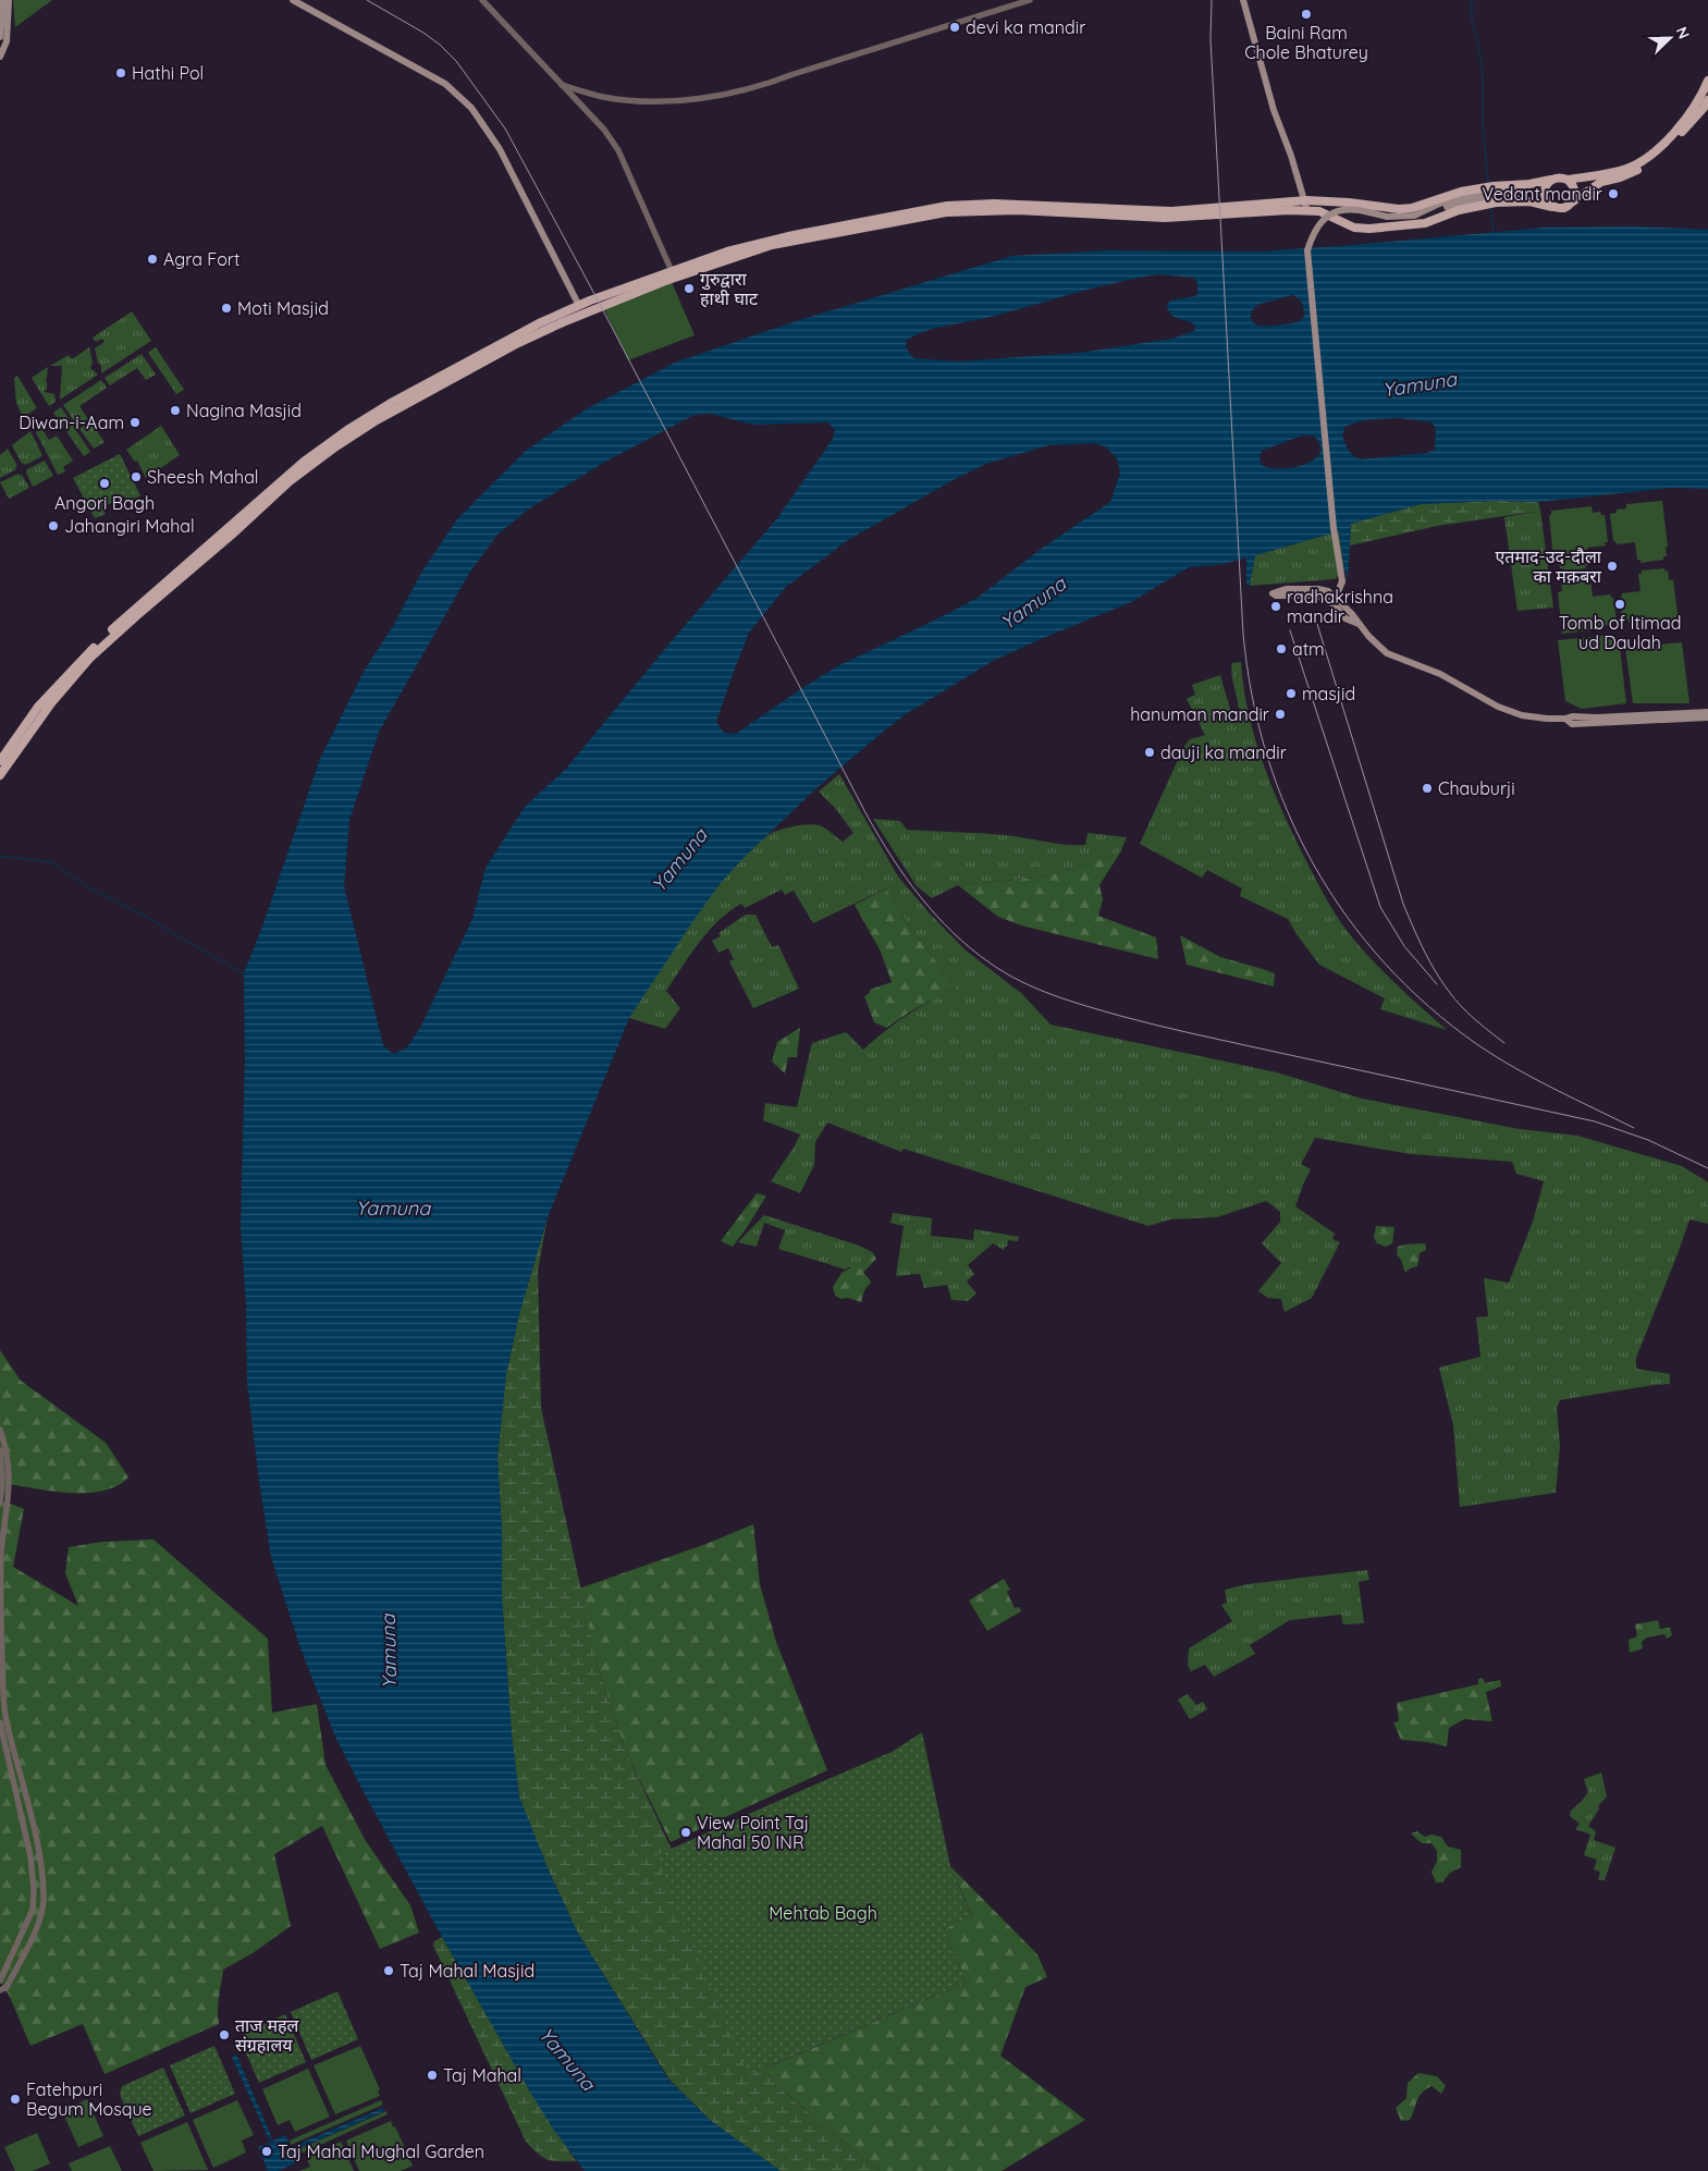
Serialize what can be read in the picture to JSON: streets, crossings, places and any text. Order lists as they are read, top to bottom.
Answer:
{
  "water": ["Yamuna"],
  "parks": ["Mehtab Bagh"],
  "places": [
    "Baini Ram Chole Bhaturey",
    "devi ka mandir",
    "Hathi Pol",
    "Vedant mandir",
    "Agra Fort",
    "गुरुद्वारा हाथी घाट",
    "Moti Masjid",
    "Nagina Masjid",
    "Diwan-i-Aam",
    "Sheesh Mahal",
    "Angori Bagh",
    "Jahangiri Mahal",
    "एतमाद-उद-दौला का मक़बरा",
    "Tomb of Itimad ud Daulah",
    "radhakrishna mandir",
    "atm",
    "masjid",
    "hanuman mandir",
    "dauji ka mandir",
    "Chauburji",
    "View Point Taj Mahal 50 INR",
    "Taj Mahal Masjid",
    "ताज महल संग्रहालय",
    "Taj Mahal",
    "Fatehpuri Begum Mosque",
    "Taj Mahal Mughal Garden"
  ],
  "north": "top right"
}
